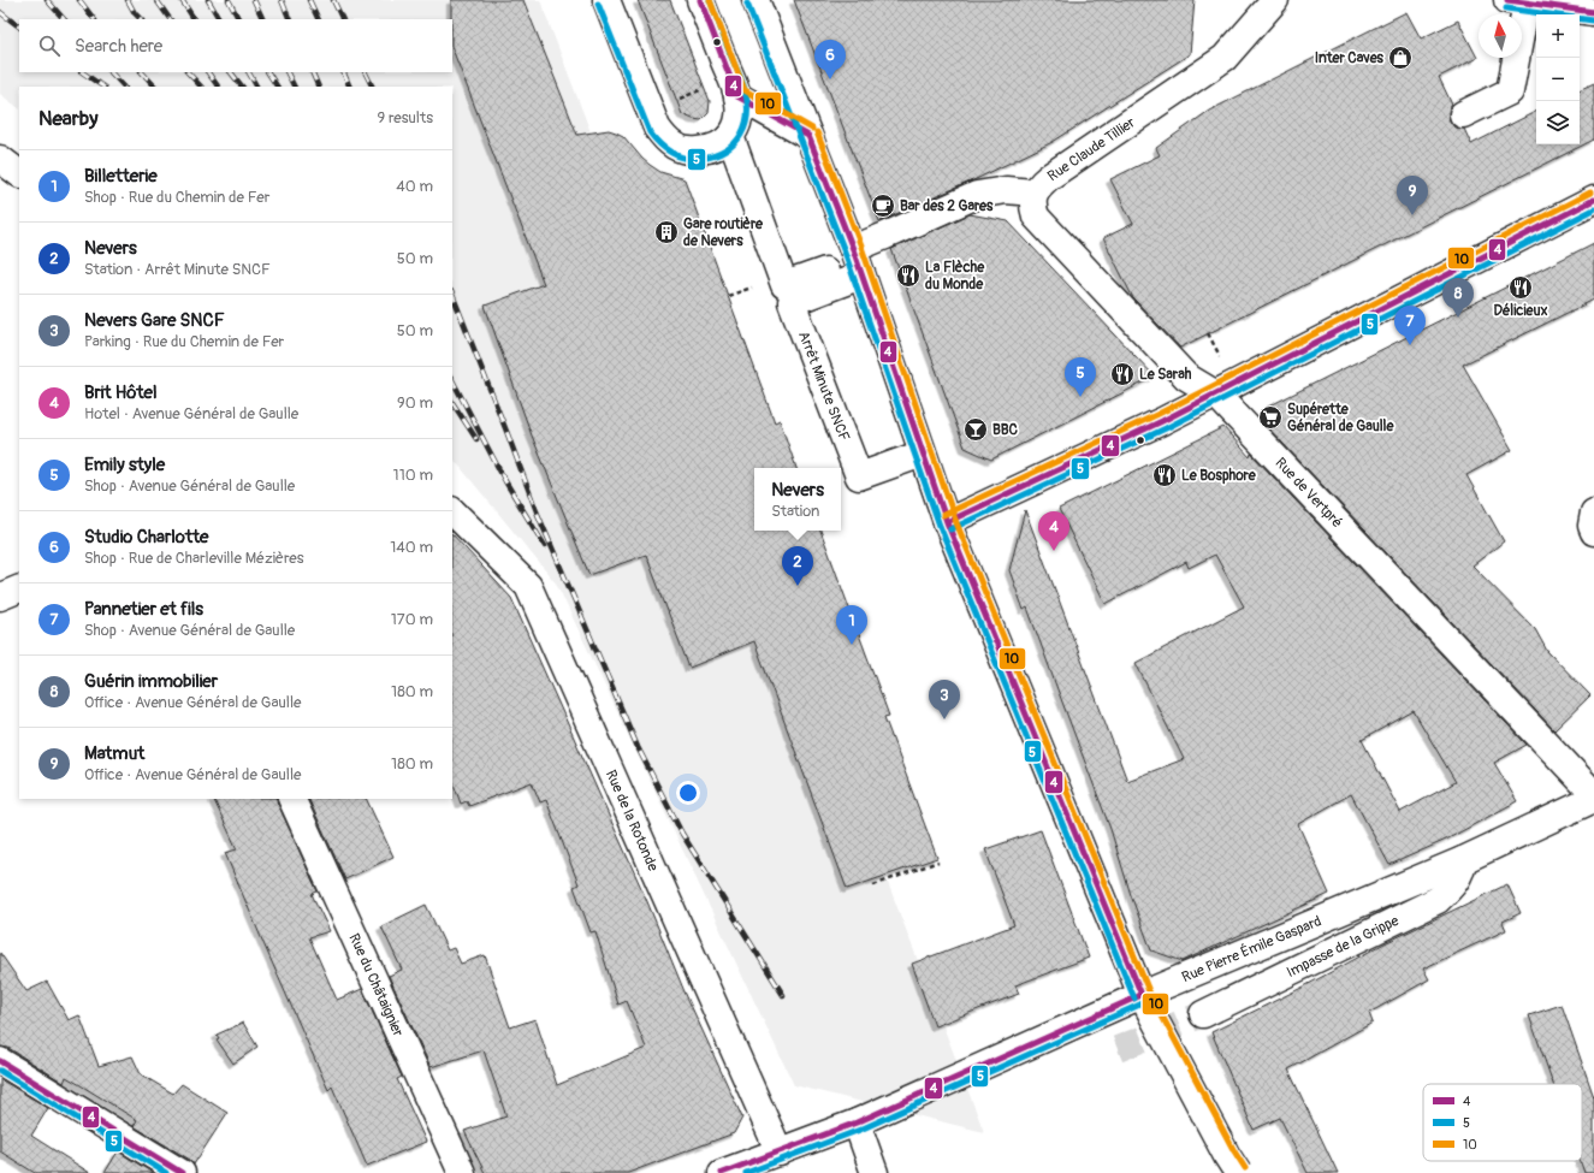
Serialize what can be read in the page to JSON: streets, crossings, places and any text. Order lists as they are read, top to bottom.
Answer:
{
  "streets": {
    "street": [
      "Rue Claude Tillier",
      "Arrêt Minute SNCF",
      "Rue de Vertpré",
      "Rue de la Rotonde",
      "Impasse de la Grippe",
      "Rue Pierre Émile Gaspard",
      "Rue du Châtaignier"
    ]
  },
  "crossings": [
    ["Rue Claude Tillier", "Arrêt Minute SNCF"],
    ["Rue Claude Tillier", "Rue de Vertpré"],
    ["Rue de la Rotonde", "Rue Pierre Émile Gaspard"],
    ["Impasse de la Grippe", "Rue Pierre Émile Gaspard"]
  ],
  "places": {
    "shop": ["Inter Caves"],
    "cafe": ["Bar des 2 Gares"],
    "building": ["Gare routière de Nevers"],
    "restaurant": [
      "La Flèche du Monde",
      "Délicieux",
      "Le Sarah",
      "Le Bosphore"
    ],
    "supermarket": ["Supérette Général de Gaulle"],
    "bar": ["BBC"]
  },
  "lines": ["transit line 4", "transit line 5", "transit line 10"],
  "legend": ["4", "5", "10"],
  "north": "top",
  "page": {
    "map_buttons": ["+", "−"],
    "search": "Search here",
    "pins": [
      "6",
      "9",
      "8",
      "7",
      "5",
      "4",
      "2",
      "1",
      "3"
    ],
    "heading": ["Nearby", "9 results"],
    "list": [
      {
        "mark": "1",
        "name": "Billetterie",
        "note": "Shop · Rue du Chemin de Fer",
        "value": "40 m"
      },
      {
        "mark": "2",
        "name": "Nevers",
        "note": "Station · Arrêt Minute SNCF",
        "value": "50 m"
      },
      {
        "mark": "3",
        "name": "Nevers Gare SNCF",
        "note": "Parking · Rue du Chemin de Fer",
        "value": "50 m"
      },
      {
        "mark": "4",
        "name": "Brit Hôtel",
        "note": "Hotel · Avenue Général de Gaulle",
        "value": "90 m"
      },
      {
        "mark": "5",
        "name": "Emily style",
        "note": "Shop · Avenue Général de Gaulle",
        "value": "110 m"
      },
      {
        "mark": "6",
        "name": "Studio Charlotte",
        "note": "Shop · Rue de Charleville Mézières",
        "value": "140 m"
      },
      {
        "mark": "7",
        "name": "Pannetier et fils",
        "note": "Shop · Avenue Général de Gaulle",
        "value": "170 m"
      },
      {
        "mark": "8",
        "name": "Guérin immobilier",
        "note": "Office · Avenue Général de Gaulle",
        "value": "180 m"
      },
      {
        "mark": "9",
        "name": "Matmut",
        "note": "Office · Avenue Général de Gaulle",
        "value": "180 m"
      }
    ],
    "popup": ["Nevers", "Station"]
  }
}
